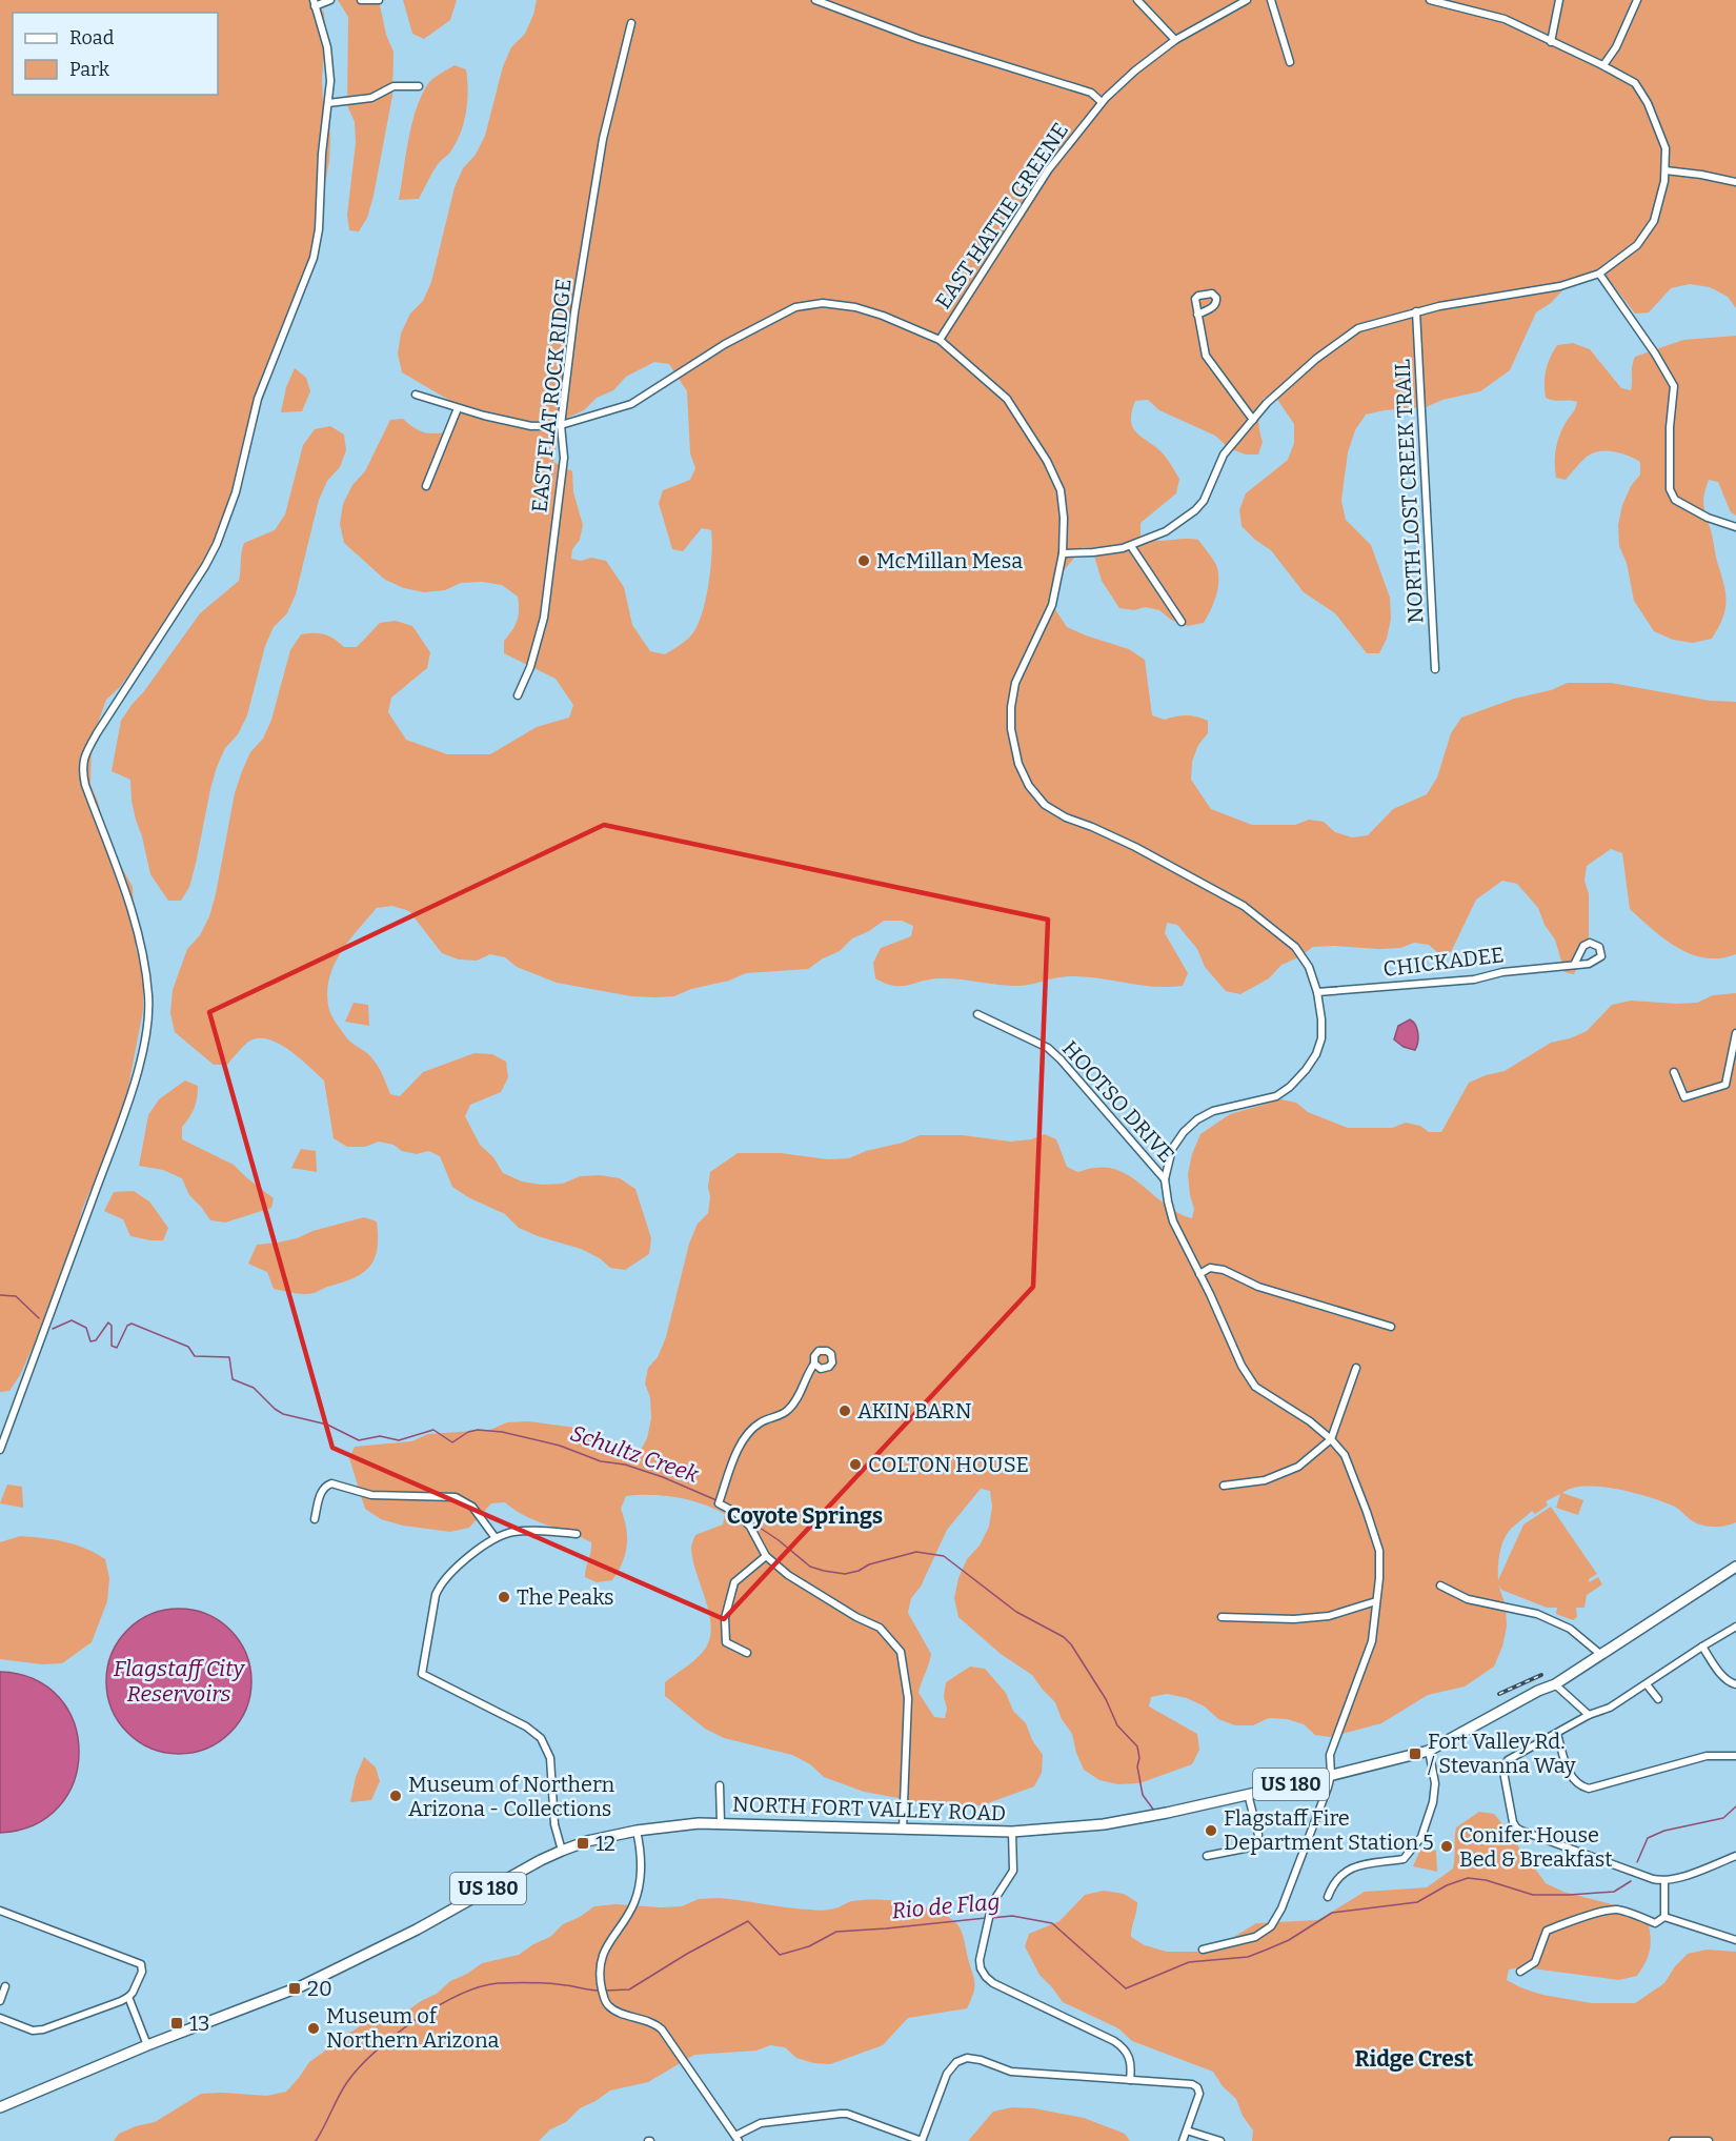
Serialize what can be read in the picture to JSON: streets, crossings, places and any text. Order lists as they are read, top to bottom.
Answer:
{
  "streets": {
    "main road": ["US 180", "NORTH FORT VALLEY ROAD"],
    "street": [
      "EAST HATTIE GREENE",
      "EAST FLAT ROCK RIDGE",
      "NORTH LOST CREEK TRAIL",
      "CHICKADEE",
      "HOOTSO DRIVE"
    ]
  },
  "districts": ["Coyote Springs", "Ridge Crest"],
  "water": ["Schultz Creek", "Flagstaff City Reservoirs", "Rio de Flag"],
  "places": {
    "other": [
      "McMillan Mesa",
      "AKIN BARN",
      "COLTON HOUSE",
      "The Peaks",
      "Museum of Northern Arizona - Collections",
      "Flagstaff Fire Department Station 5",
      "Conifer House Bed & Breakfast",
      "Museum of Northern Arizona"
    ],
    "transit": [
      "Fort Valley Rd. / Stevanna Way",
      "12",
      "20",
      "13"
    ]
  },
  "legend": ["Road", "Park"]
}
